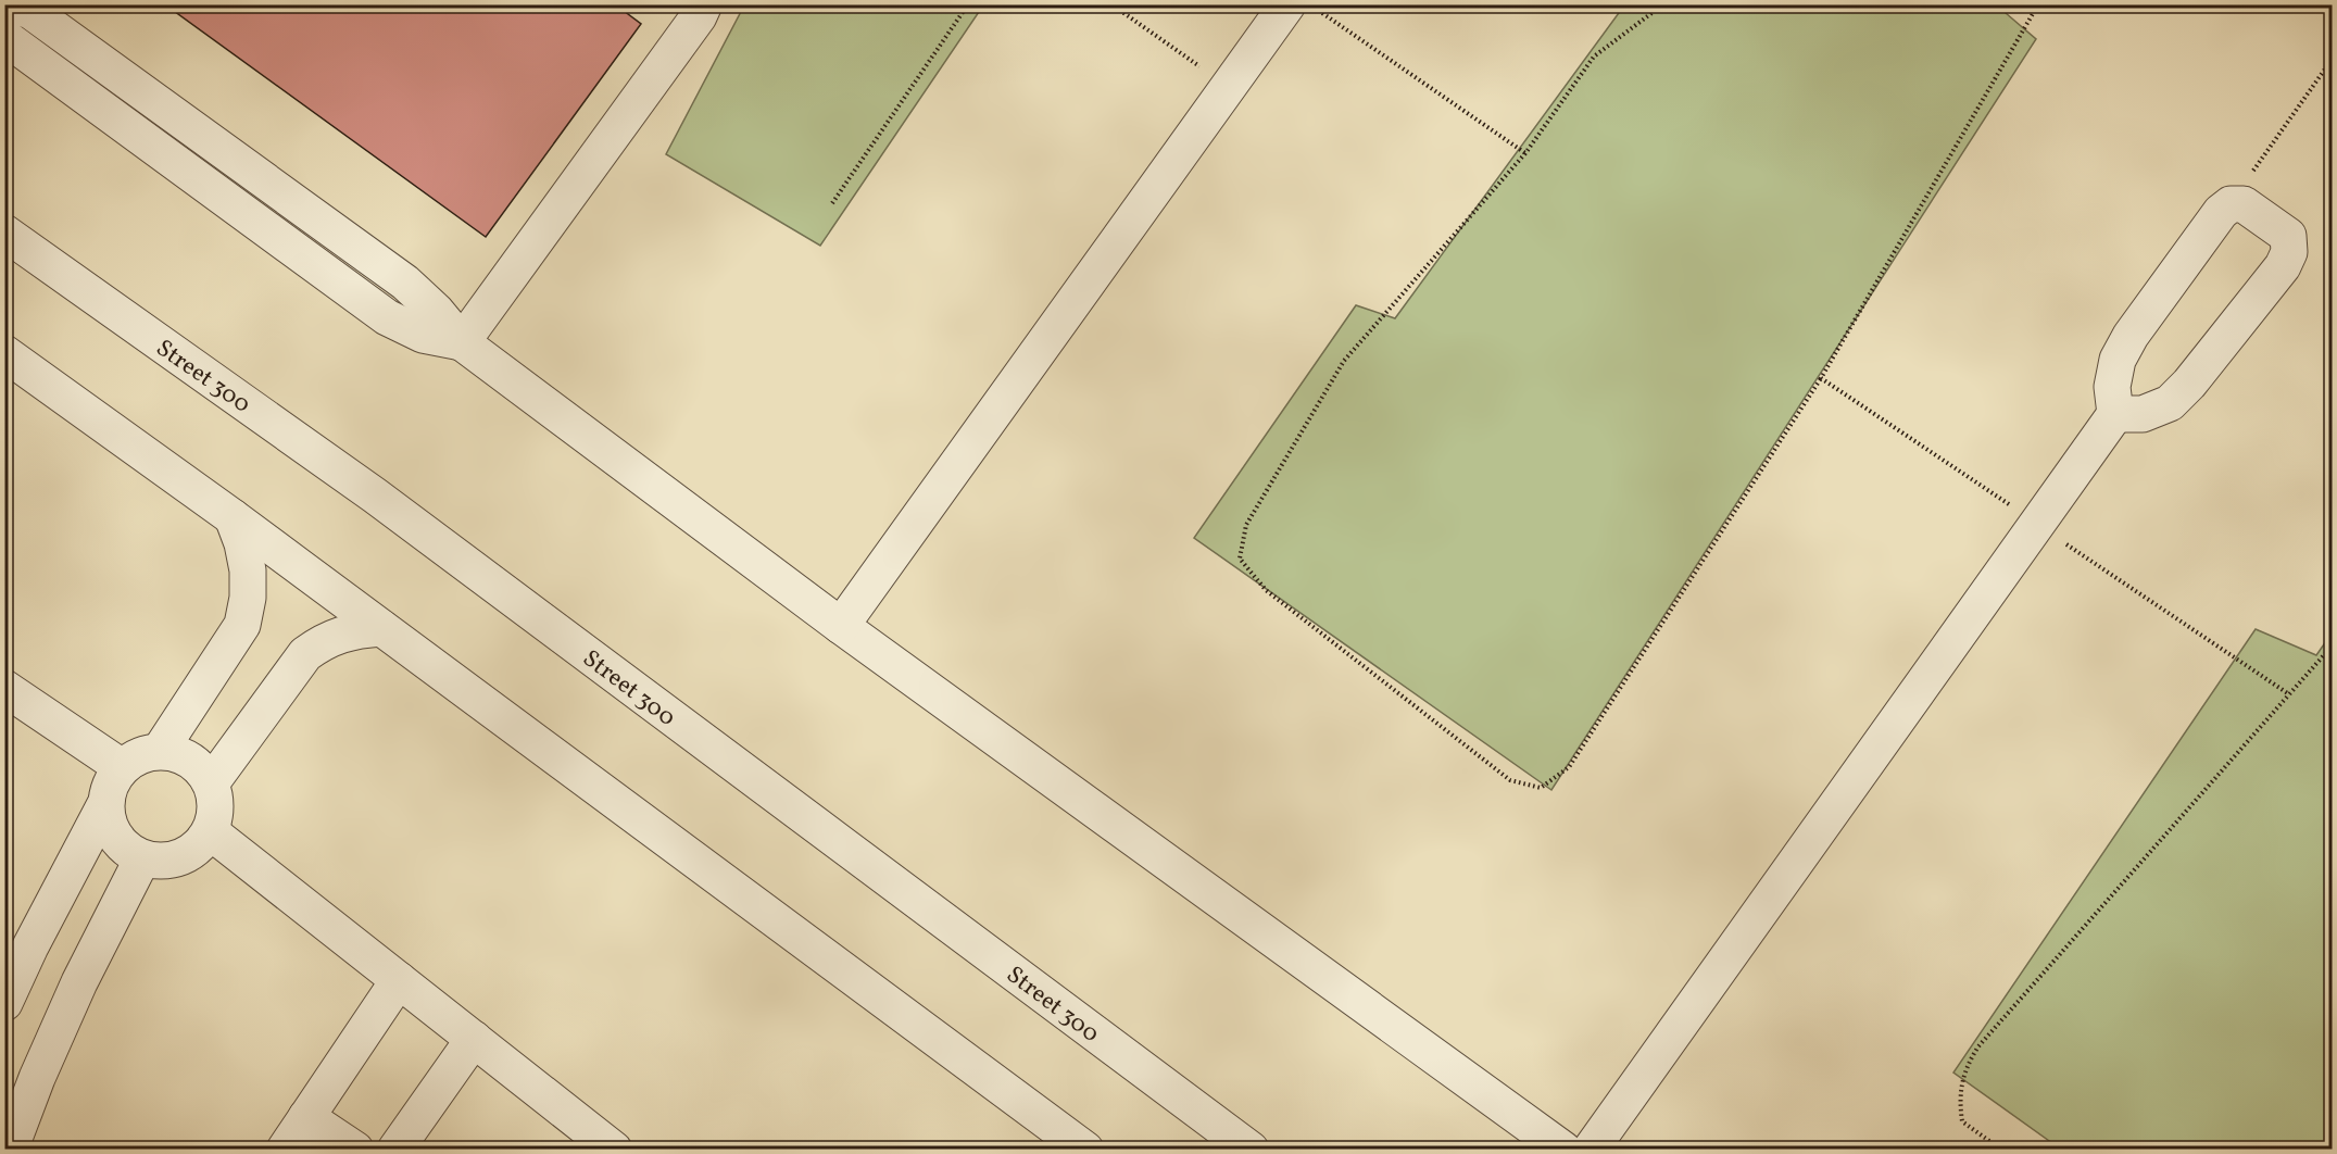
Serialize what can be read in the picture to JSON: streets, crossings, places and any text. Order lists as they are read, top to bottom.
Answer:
{
  "streets": {
    "street": ["Street 300"]
  }
}
